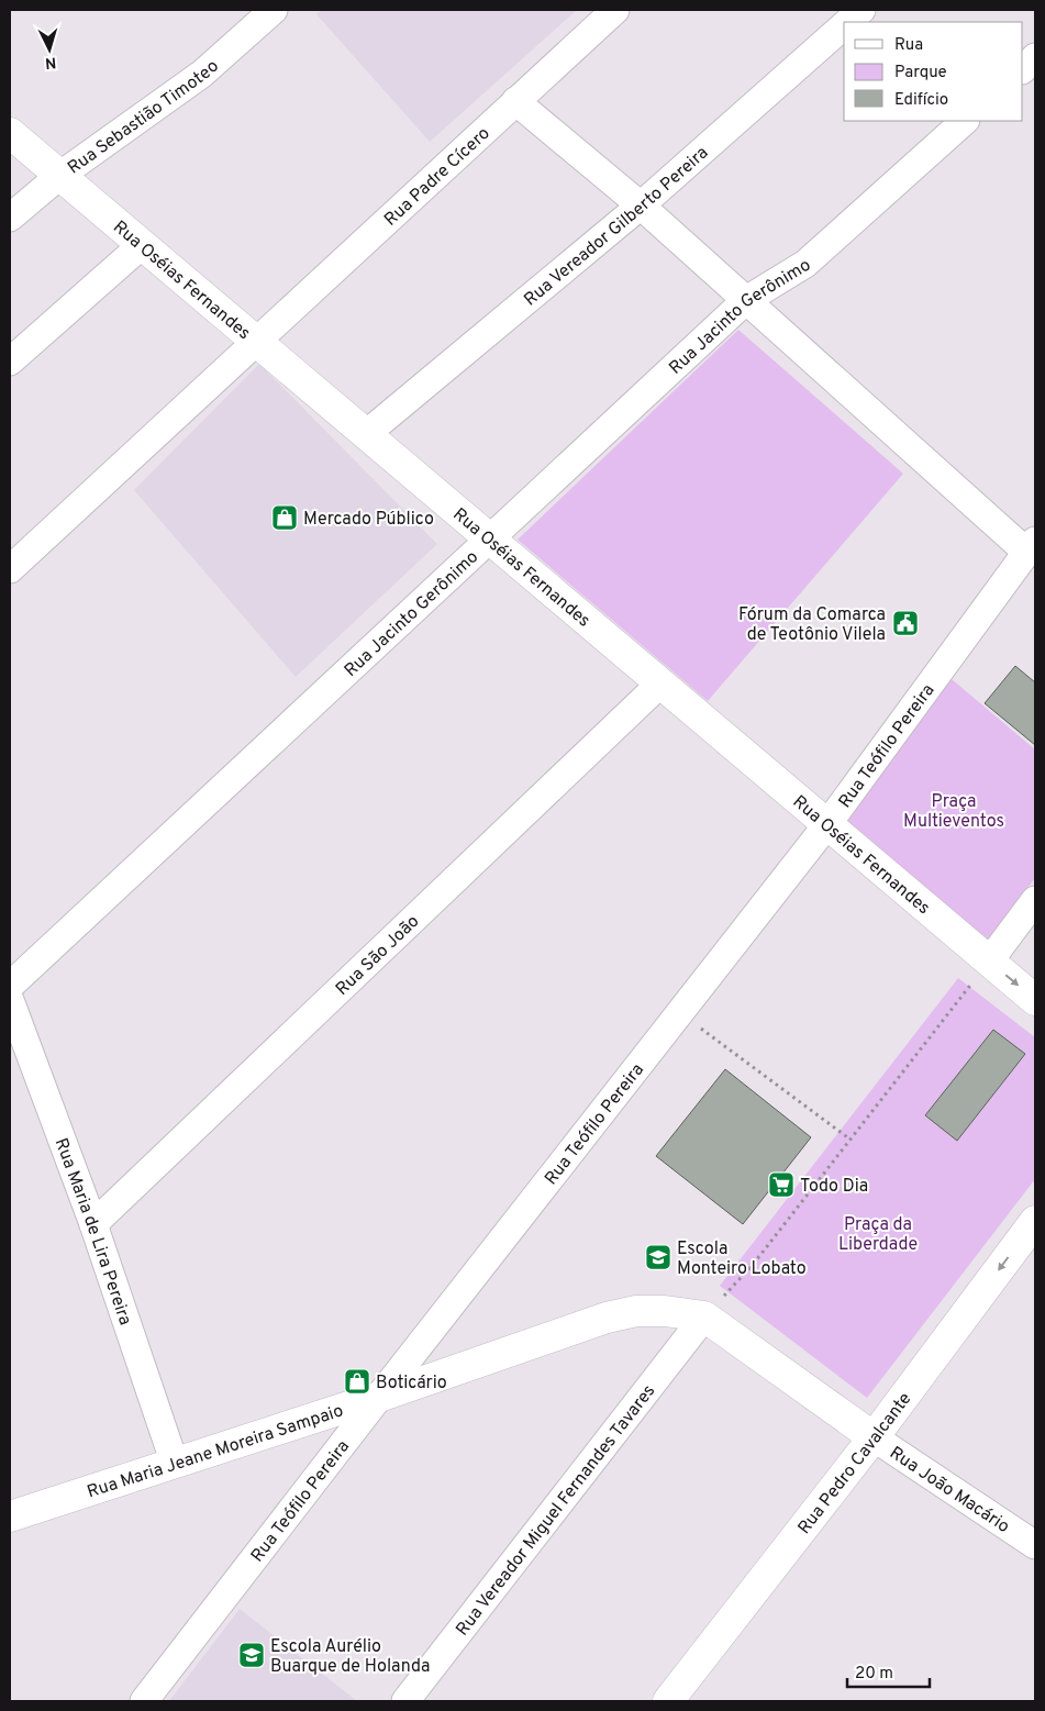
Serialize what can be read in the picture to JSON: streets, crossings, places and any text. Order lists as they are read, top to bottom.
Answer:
{
  "streets": {
    "street": [
      "Rua Sebastião Timoteo",
      "Rua Padre Cícero",
      "Rua Vereador Gilberto Pereira",
      "Rua Oséias Fernandes",
      "Rua Jacinto Gerônimo",
      "Rua Teófilo Pereira",
      "Rua São João",
      "Rua Maria de Lira Pereira",
      "Rua Maria Jeane Moreira Sampaio",
      "Rua Pedro Cavalcante",
      "Rua João Macário",
      "Rua Vereador Miguel Fernandes Tavares"
    ]
  },
  "crossings": [
    ["Rua Sebastião Timoteo", "Rua Oséias Fernandes"],
    ["Rua Padre Cícero", "Rua Oséias Fernandes"],
    ["Rua Vereador Gilberto Pereira", "Rua Oséias Fernandes"],
    ["Rua Oséias Fernandes", "Rua Jacinto Gerônimo"],
    ["Rua Oséias Fernandes", "Rua Teófilo Pereira"],
    ["Rua Oséias Fernandes", "Rua São João"],
    ["Rua Teófilo Pereira", "Rua Maria Jeane Moreira Sampaio"],
    ["Rua São João", "Rua Maria de Lira Pereira"],
    ["Rua Maria de Lira Pereira", "Rua Maria Jeane Moreira Sampaio"],
    ["Rua Maria Jeane Moreira Sampaio", "Rua João Macário"],
    ["Rua Maria Jeane Moreira Sampaio", "Rua Vereador Miguel Fernandes Tavares"],
    ["Rua Pedro Cavalcante", "Rua João Macário"],
    ["Rua João Macário", "Rua Vereador Miguel Fernandes Tavares"]
  ],
  "one_way": ["Rua Pedro Cavalcante"],
  "parks": ["Praça Multieventos", "Praça da Liberdade"],
  "places": {
    "shop": ["Mercado Público", "Boticário"],
    "public building": ["Fórum da Comarca de Teotônio Vilela"],
    "supermarket": ["Todo Dia"],
    "school or university": ["Escola Monteiro Lobato", "Escola Aurélio Buarque de Holanda"]
  },
  "legend": ["Rua", "Parque", "Edifício"],
  "scale_bar": "20 m",
  "north": "bottom"
}
